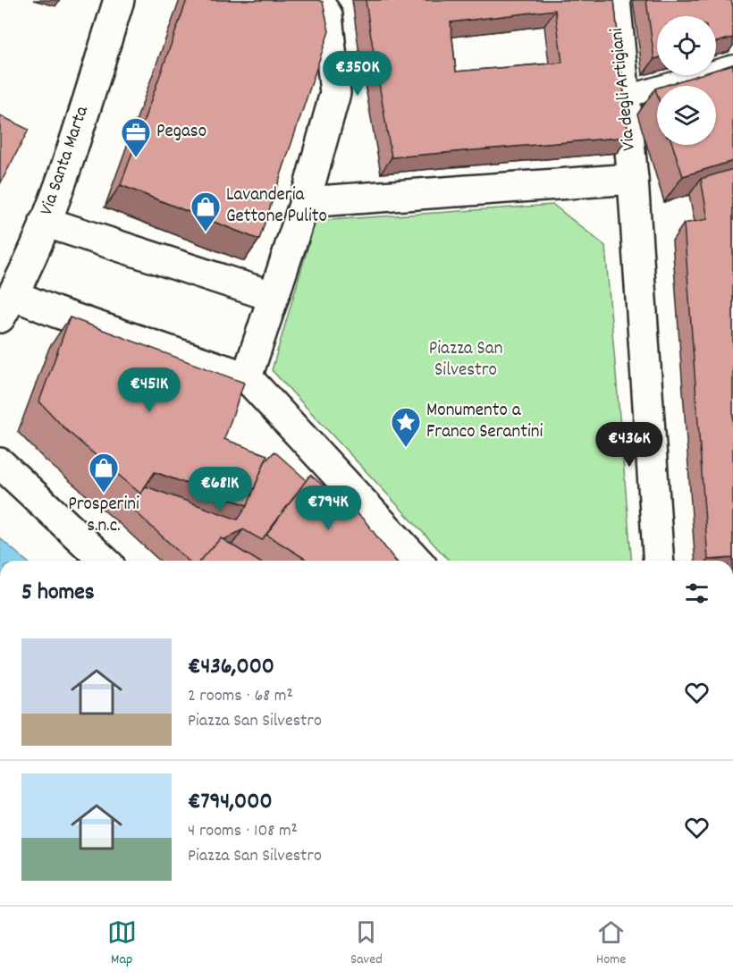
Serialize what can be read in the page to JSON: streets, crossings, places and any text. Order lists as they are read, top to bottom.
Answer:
{
  "streets": {
    "street": ["Via degli Artigiani", "Via Santa Marta"]
  },
  "parks": ["Piazza San Silvestro"],
  "places": {
    "office": ["Pegaso"],
    "shop": ["Lavanderia Gettone Pulito", "Prosperini s.n.c."],
    "place": ["Monumento a Franco Serantini"]
  },
  "page": {
    "price": [
      "€350K",
      "€451K",
      "€436K",
      "€681K",
      "€794K"
    ],
    "heading": "5 homes",
    "list": [
      {
        "name": "€436,000",
        "note": "2 rooms · 68 m² · Piazza San Silvestro"
      },
      {
        "name": "€794,000",
        "note": "4 rooms · 108 m² · Piazza San Silvestro"
      }
    ],
    "tabs": ["Map", "Saved", "Home"]
  }
}
